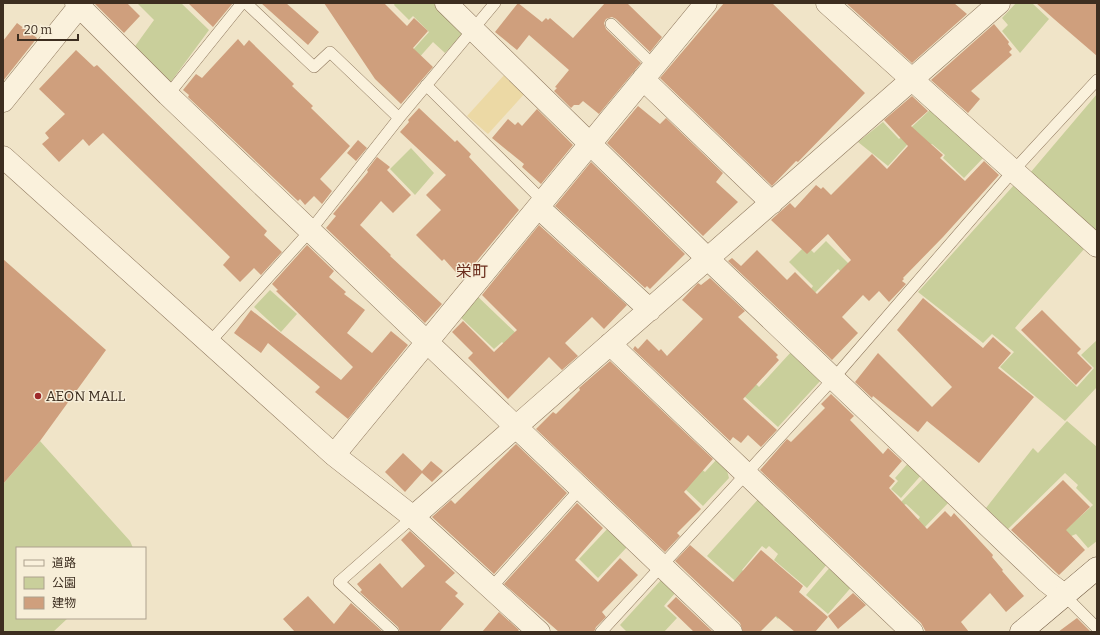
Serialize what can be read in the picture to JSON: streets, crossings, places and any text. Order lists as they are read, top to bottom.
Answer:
{
  "districts": ["栄町"],
  "places": ["AEON MALL"],
  "legend": ["道路", "公園", "建物"],
  "scale_bar": "20 m"
}
